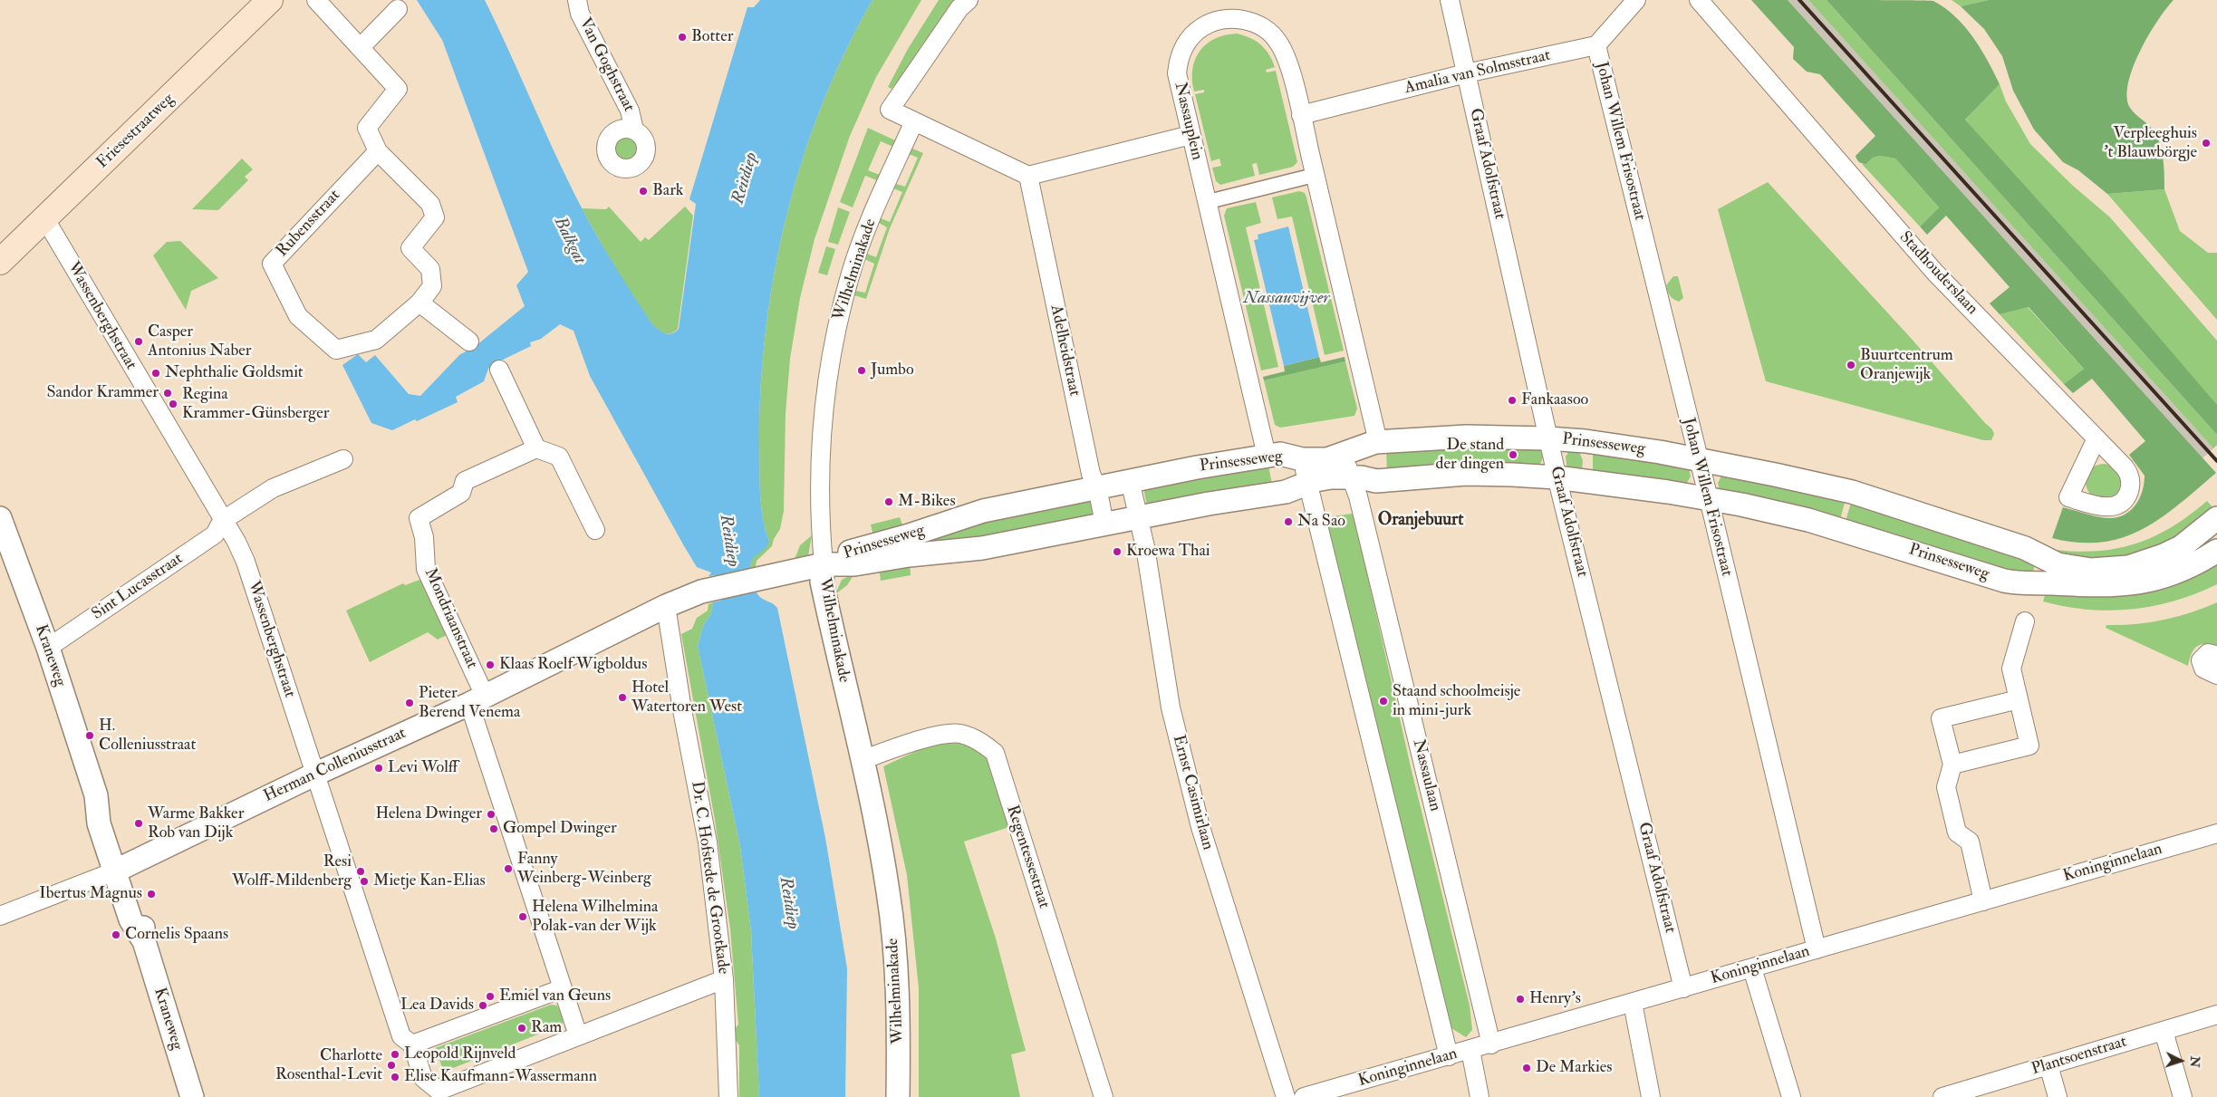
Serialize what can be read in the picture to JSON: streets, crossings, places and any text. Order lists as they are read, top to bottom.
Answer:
{
  "streets": {
    "main road": ["Friesestraatweg"],
    "street": [
      "Van Goghstraat",
      "Amalia van Solmsstraat",
      "Nassauplein",
      "Johan Willem Frisostraat",
      "Graaf Adolfstraat",
      "Rubensstraat",
      "Wilhelminakade",
      "Stadhouderslaan",
      "Wassenberghstraat",
      "Adelheidstraat",
      "Prinsesseweg",
      "Sint Lucasstraat",
      "Mondriaanstraat",
      "Kraneweg",
      "Herman Colleniusstraat",
      "Nassaulaan",
      "Ernst Casimirlaan",
      "Regentessestraat",
      "Koninginnelaan",
      "Dr. C. Hofstede de Grootkade",
      "Plantsoenstraat"
    ]
  },
  "crossings": [
    ["Amalia van Solmsstraat", "Nassauplein"],
    ["Amalia van Solmsstraat", "Johan Willem Frisostraat"],
    ["Amalia van Solmsstraat", "Graaf Adolfstraat"],
    ["Nassauplein", "Prinsesseweg"],
    ["Friesestraatweg", "Wassenberghstraat"],
    ["Johan Willem Frisostraat", "Prinsesseweg"],
    ["Johan Willem Frisostraat", "Koninginnelaan"],
    ["Graaf Adolfstraat", "Prinsesseweg"],
    ["Graaf Adolfstraat", "Koninginnelaan"],
    ["Wilhelminakade", "Prinsesseweg"],
    ["Wilhelminakade", "Herman Colleniusstraat"],
    ["Wilhelminakade", "Regentessestraat"],
    ["Wassenberghstraat", "Sint Lucasstraat"],
    ["Wassenberghstraat", "Herman Colleniusstraat"],
    ["Adelheidstraat", "Prinsesseweg"],
    ["Prinsesseweg", "Herman Colleniusstraat"],
    ["Prinsesseweg", "Nassaulaan"],
    ["Prinsesseweg", "Ernst Casimirlaan"],
    ["Sint Lucasstraat", "Kraneweg"],
    ["Mondriaanstraat", "Herman Colleniusstraat"],
    ["Kraneweg", "Herman Colleniusstraat"],
    ["Herman Colleniusstraat", "Dr. C. Hofstede de Grootkade"],
    ["Nassaulaan", "Koninginnelaan"]
  ],
  "districts": ["Oranjebuurt"],
  "water": ["Reitdiep", "Balkgat", "Nassauvijver"],
  "places": [
    "Botter",
    "Verpleeghuis 't Blauwbörgje",
    "Bark",
    "Casper Antonius Naber",
    "Buurtcentrum Oranjewijk",
    "Jumbo",
    "Nephthalie Goldsmit",
    "Sandor Krammer",
    "Fankaasoo",
    "Regina Krammer-Günsberger",
    "De stand der dingen",
    "M-Bikes",
    "Na Sao",
    "Kroewa Thai",
    "Klaas Roelf Wigboldus",
    "Hotel Watertoren West",
    "Staand schoolmeisje in mini-jurk",
    "Pieter Berend Venema",
    "H. Colleniusstraat",
    "Levi Wolff",
    "Helena Dwinger",
    "Warme Bakker Rob van Dijk",
    "Gompel Dwinger",
    "Fanny Weinberg-Weinberg",
    "Resi Wolff-Mildenberg",
    "Mietje Kan-Elias",
    "Ibertus Magnus",
    "Helena Wilhelmina Polak-van der Wijk",
    "Cornelis Spaans",
    "Emiel van Geuns",
    "Henry's",
    "Lea Davids",
    "Ram",
    "Leopold Rijnveld",
    "Charlotte Rosenthal-Levit",
    "De Markies",
    "Elise Kaufmann-Wassermann"
  ],
  "north": "right"
}
